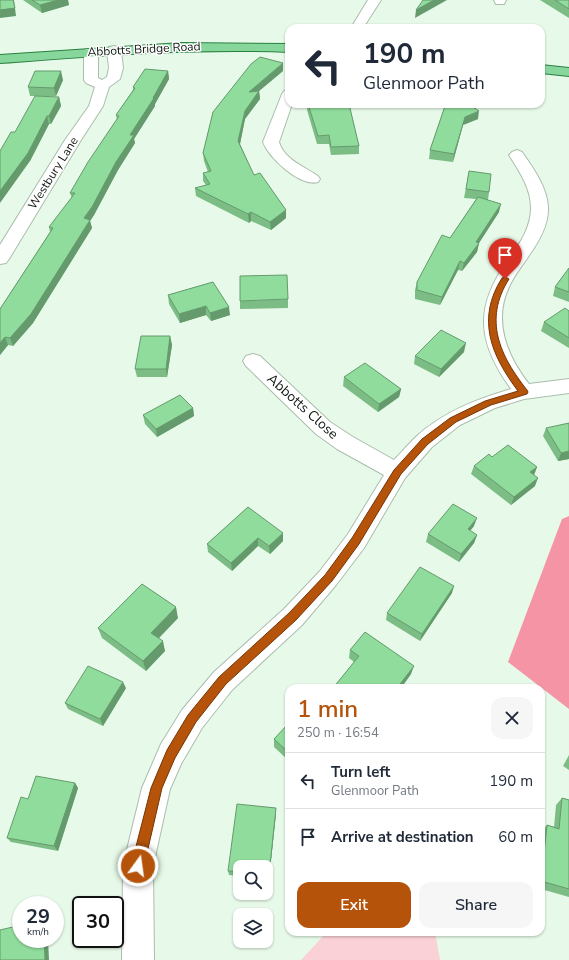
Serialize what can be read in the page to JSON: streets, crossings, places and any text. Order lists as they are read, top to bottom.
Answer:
{
  "streets": {
    "main road": ["Abbotts Bridge Road"],
    "street": ["Westbury Lane", "Abbotts Close"]
  },
  "crossings": [
    ["Abbotts Bridge Road", "Westbury Lane"]
  ],
  "page": {
    "turn": ["190 m", "Glenmoor Path"],
    "heading": ["1 min", "250 m · 16:54"],
    "list": [
      {
        "name": "Turn left",
        "note": "Glenmoor Path",
        "value": "190 m"
      },
      {
        "name": "Arrive at destination",
        "value": "60 m"
      }
    ],
    "buttons": ["Exit", "Share"],
    "speed": "29 km/h",
    "limit": "30"
  }
}
